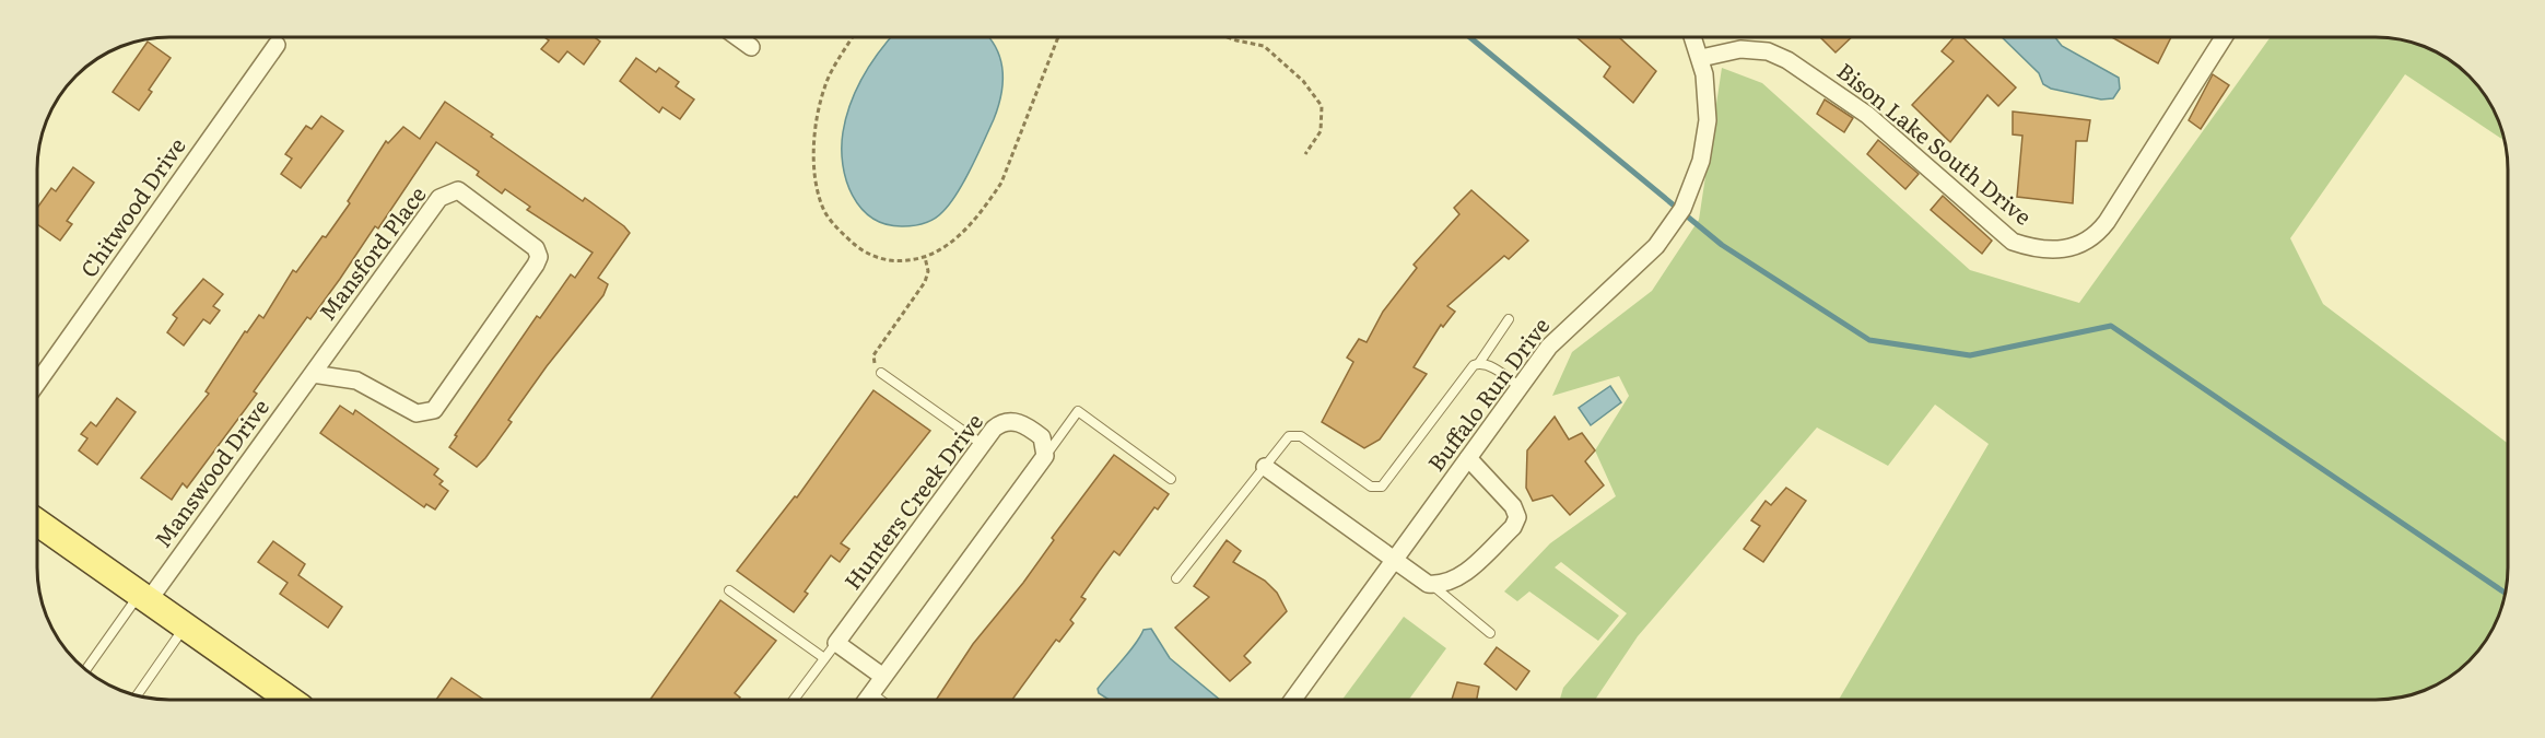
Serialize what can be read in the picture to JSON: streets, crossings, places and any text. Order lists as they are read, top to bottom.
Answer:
{
  "streets": {
    "street": [
      "Bison Lake South Drive",
      "Chitwood Drive",
      "Mansford Place",
      "Buffalo Run Drive",
      "Manswood Drive",
      "Hunters Creek Drive"
    ]
  },
  "crossings": [
    ["Bison Lake South Drive", "Buffalo Run Drive"],
    ["Mansford Place", "Manswood Drive"]
  ]
}
